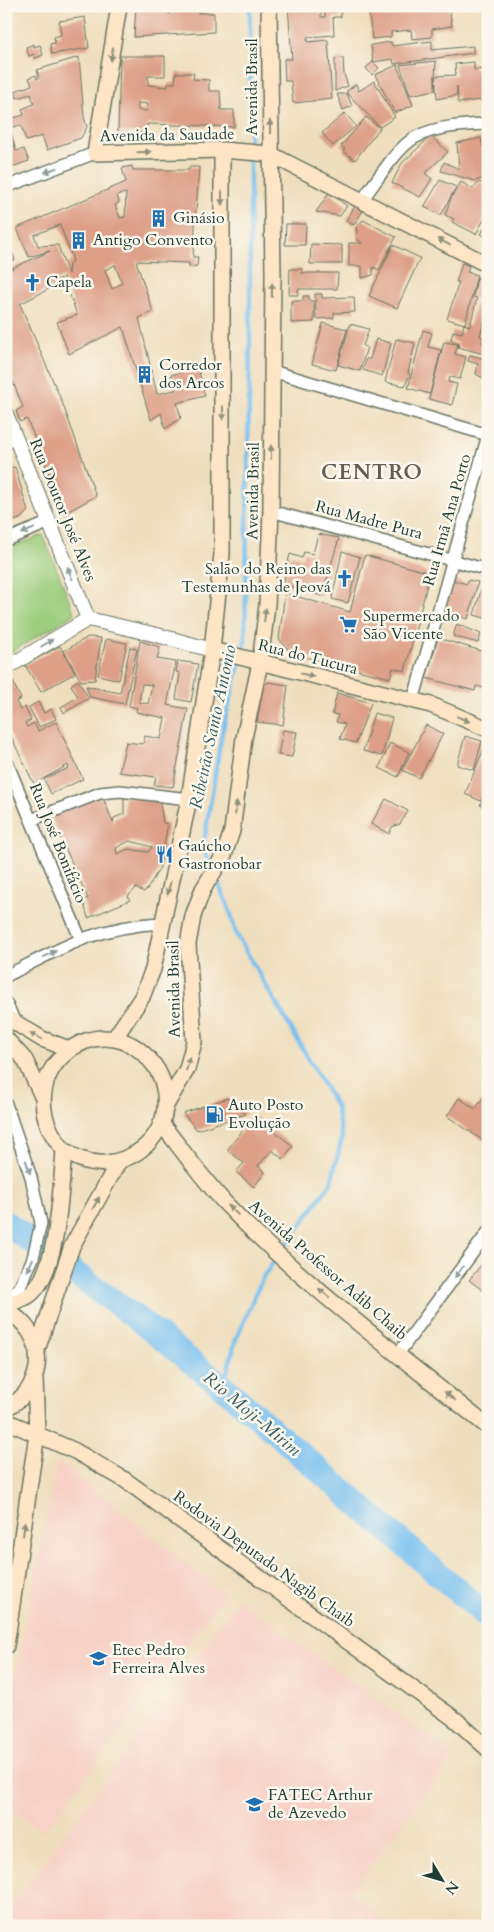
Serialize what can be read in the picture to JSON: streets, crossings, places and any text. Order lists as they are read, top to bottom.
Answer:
{
  "streets": {
    "main road": [
      "Avenida Brasil",
      "Avenida da Saudade",
      "Rua do Tucura",
      "Avenida Professor Adib Chaib",
      "Rodovia Deputado Nagib Chaib"
    ],
    "street": [
      "Rua Doutor José Alves",
      "Rua Madre Pura",
      "Rua Irmã Ana Porto",
      "Rua José Bonifácio"
    ]
  },
  "crossings": [
    ["Avenida Brasil", "Avenida da Saudade"],
    ["Avenida Brasil", "Rua Madre Pura"],
    ["Avenida Brasil", "Rua do Tucura"],
    ["Avenida Brasil", "Avenida Professor Adib Chaib"],
    ["Rua Doutor José Alves", "Rua do Tucura"],
    ["Rua Madre Pura", "Rua Irmã Ana Porto"],
    ["Rua Irmã Ana Porto", "Rua do Tucura"]
  ],
  "one_way": ["Rua Doutor José Alves", "Rua do Tucura", "Avenida Professor Adib Chaib"],
  "districts": ["CENTRO"],
  "water": ["Ribeirão Santo Antonio", "Rio Moji-Mirim"],
  "places": {
    "building": ["Ginásio", "Antigo Convento", "Corredor dos Arcos"],
    "church": ["Capela", "Salão do Reino das Testemunhas de Jeová"],
    "supermarket": ["Supermercado São Vicente"],
    "restaurant": ["Gaúcho Gastronobar"],
    "fuel station": ["Auto Posto Evolução"],
    "school or university": ["Etec Pedro Ferreira Alves", "FATEC Arthur de Azevedo"]
  },
  "north": "bottom right"
}
